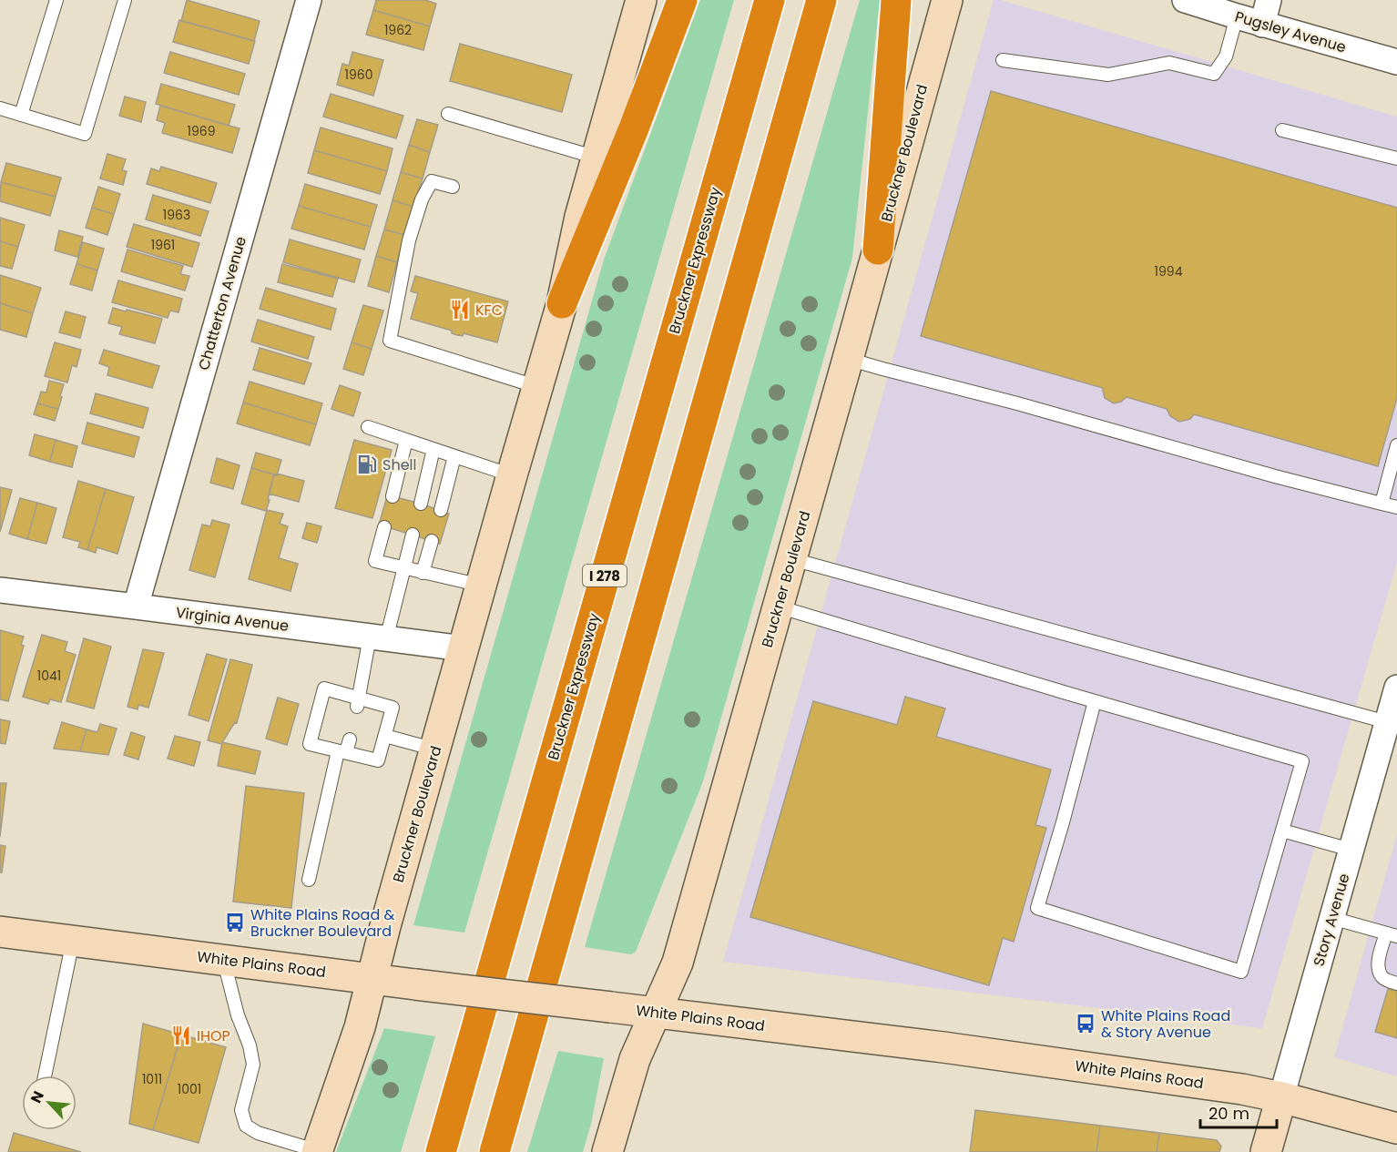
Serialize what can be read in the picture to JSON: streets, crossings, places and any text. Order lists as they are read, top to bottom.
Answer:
{
  "streets": {
    "highway": ["Bruckner Expressway", "I 278"],
    "main road": ["Bruckner Boulevard", "Story Avenue", "White Plains Road"],
    "street": ["Pugsley Avenue", "Chatterton Avenue", "Virginia Avenue"]
  },
  "crossings": [
    ["Bruckner Boulevard", "Virginia Avenue"],
    ["Bruckner Boulevard", "White Plains Road"],
    ["Chatterton Avenue", "Virginia Avenue"],
    ["Story Avenue", "White Plains Road"]
  ],
  "places": {
    "restaurant": ["KFC", "IHOP"],
    "fuel station": ["Shell"],
    "bus stop": ["White Plains Road & Bruckner Boulevard", "White Plains Road & Story Avenue"]
  },
  "house_numbers": [
    "1962",
    "1960",
    "1969",
    "1963",
    "1961",
    "1994",
    "1041",
    "1011",
    "1001"
  ],
  "scale_bar": "20 m",
  "north": "top left"
}
